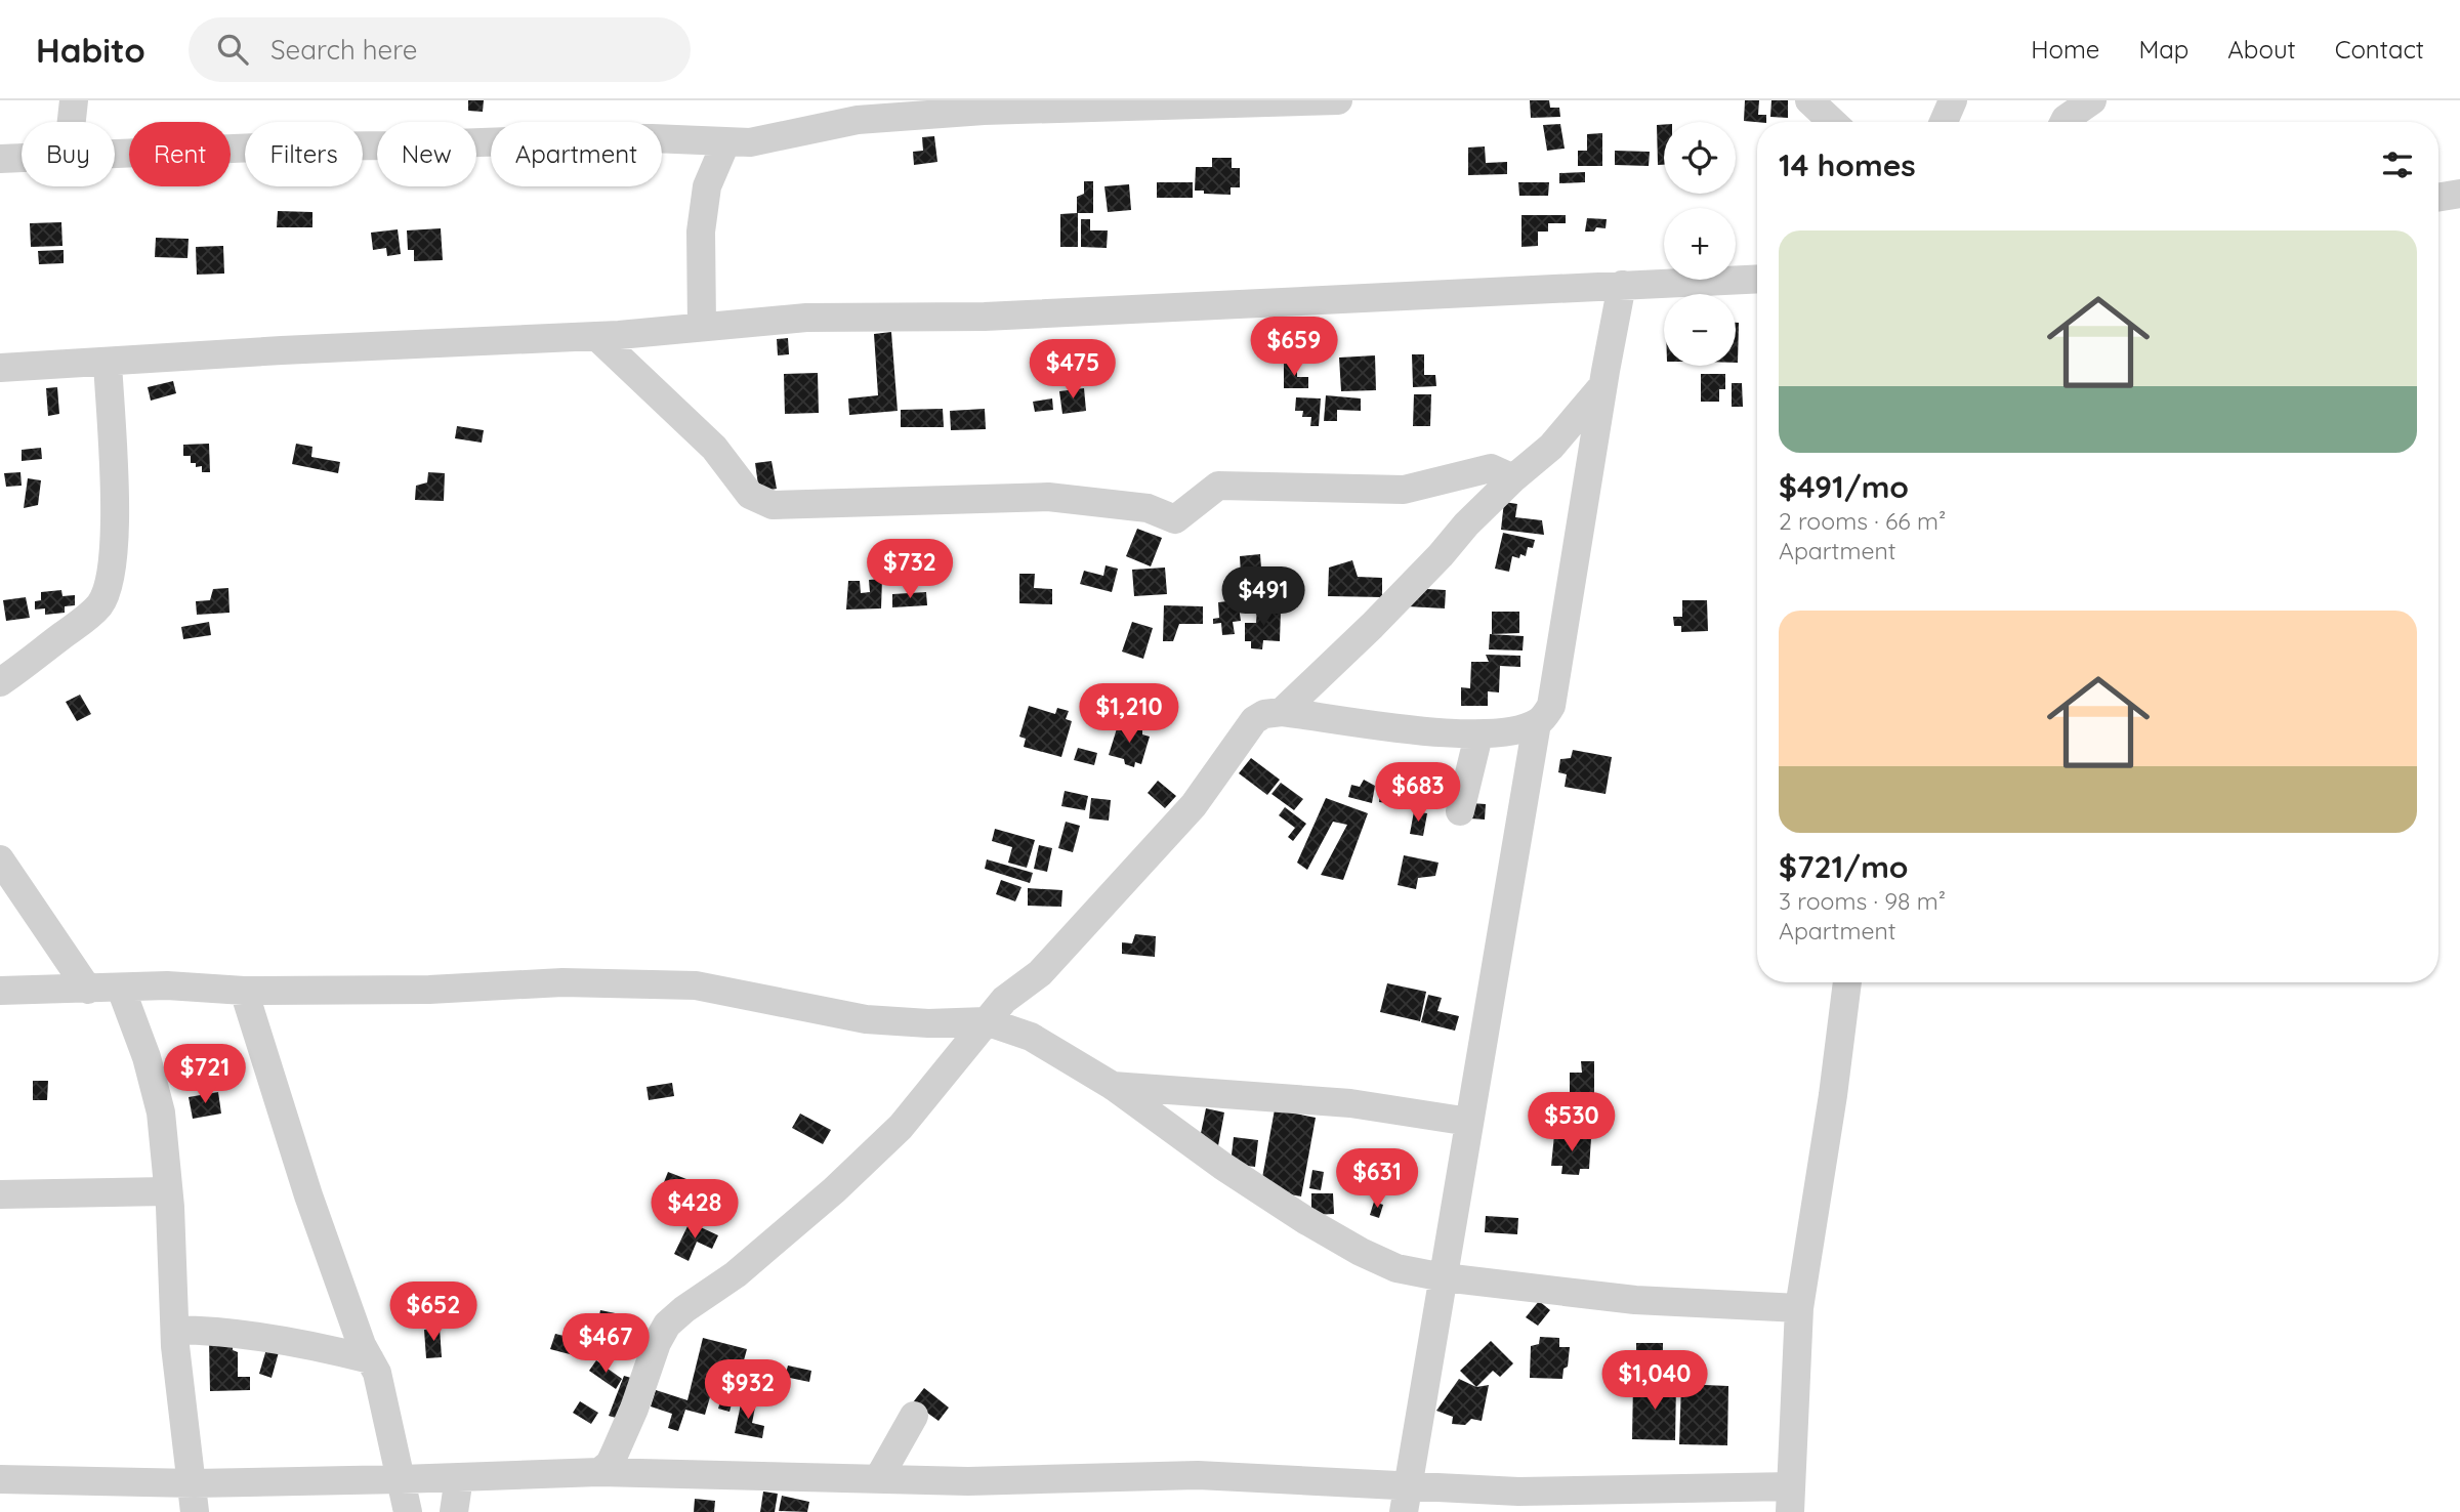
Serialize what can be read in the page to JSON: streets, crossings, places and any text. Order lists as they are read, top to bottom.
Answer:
{
  "page": {
    "header": "Habito",
    "search": "Search here",
    "nav": [
      "Home",
      "Map",
      "About",
      "Contact"
    ],
    "map_buttons": ["+", "−"],
    "chip": [
      "Buy",
      "Rent",
      "Filters",
      "New",
      "Apartment"
    ],
    "heading": "14 homes",
    "list": [
      {
        "name": "$491/mo",
        "note": "2 rooms · 66 m² · Apartment"
      },
      {
        "name": "$721/mo",
        "note": "3 rooms · 98 m² · Apartment"
      }
    ],
    "price": [
      "$659",
      "$475",
      "$732",
      "$491",
      "$1,210",
      "$683",
      "$721",
      "$530",
      "$631",
      "$428",
      "$652",
      "$467",
      "$1,040",
      "$932"
    ]
  }
}
